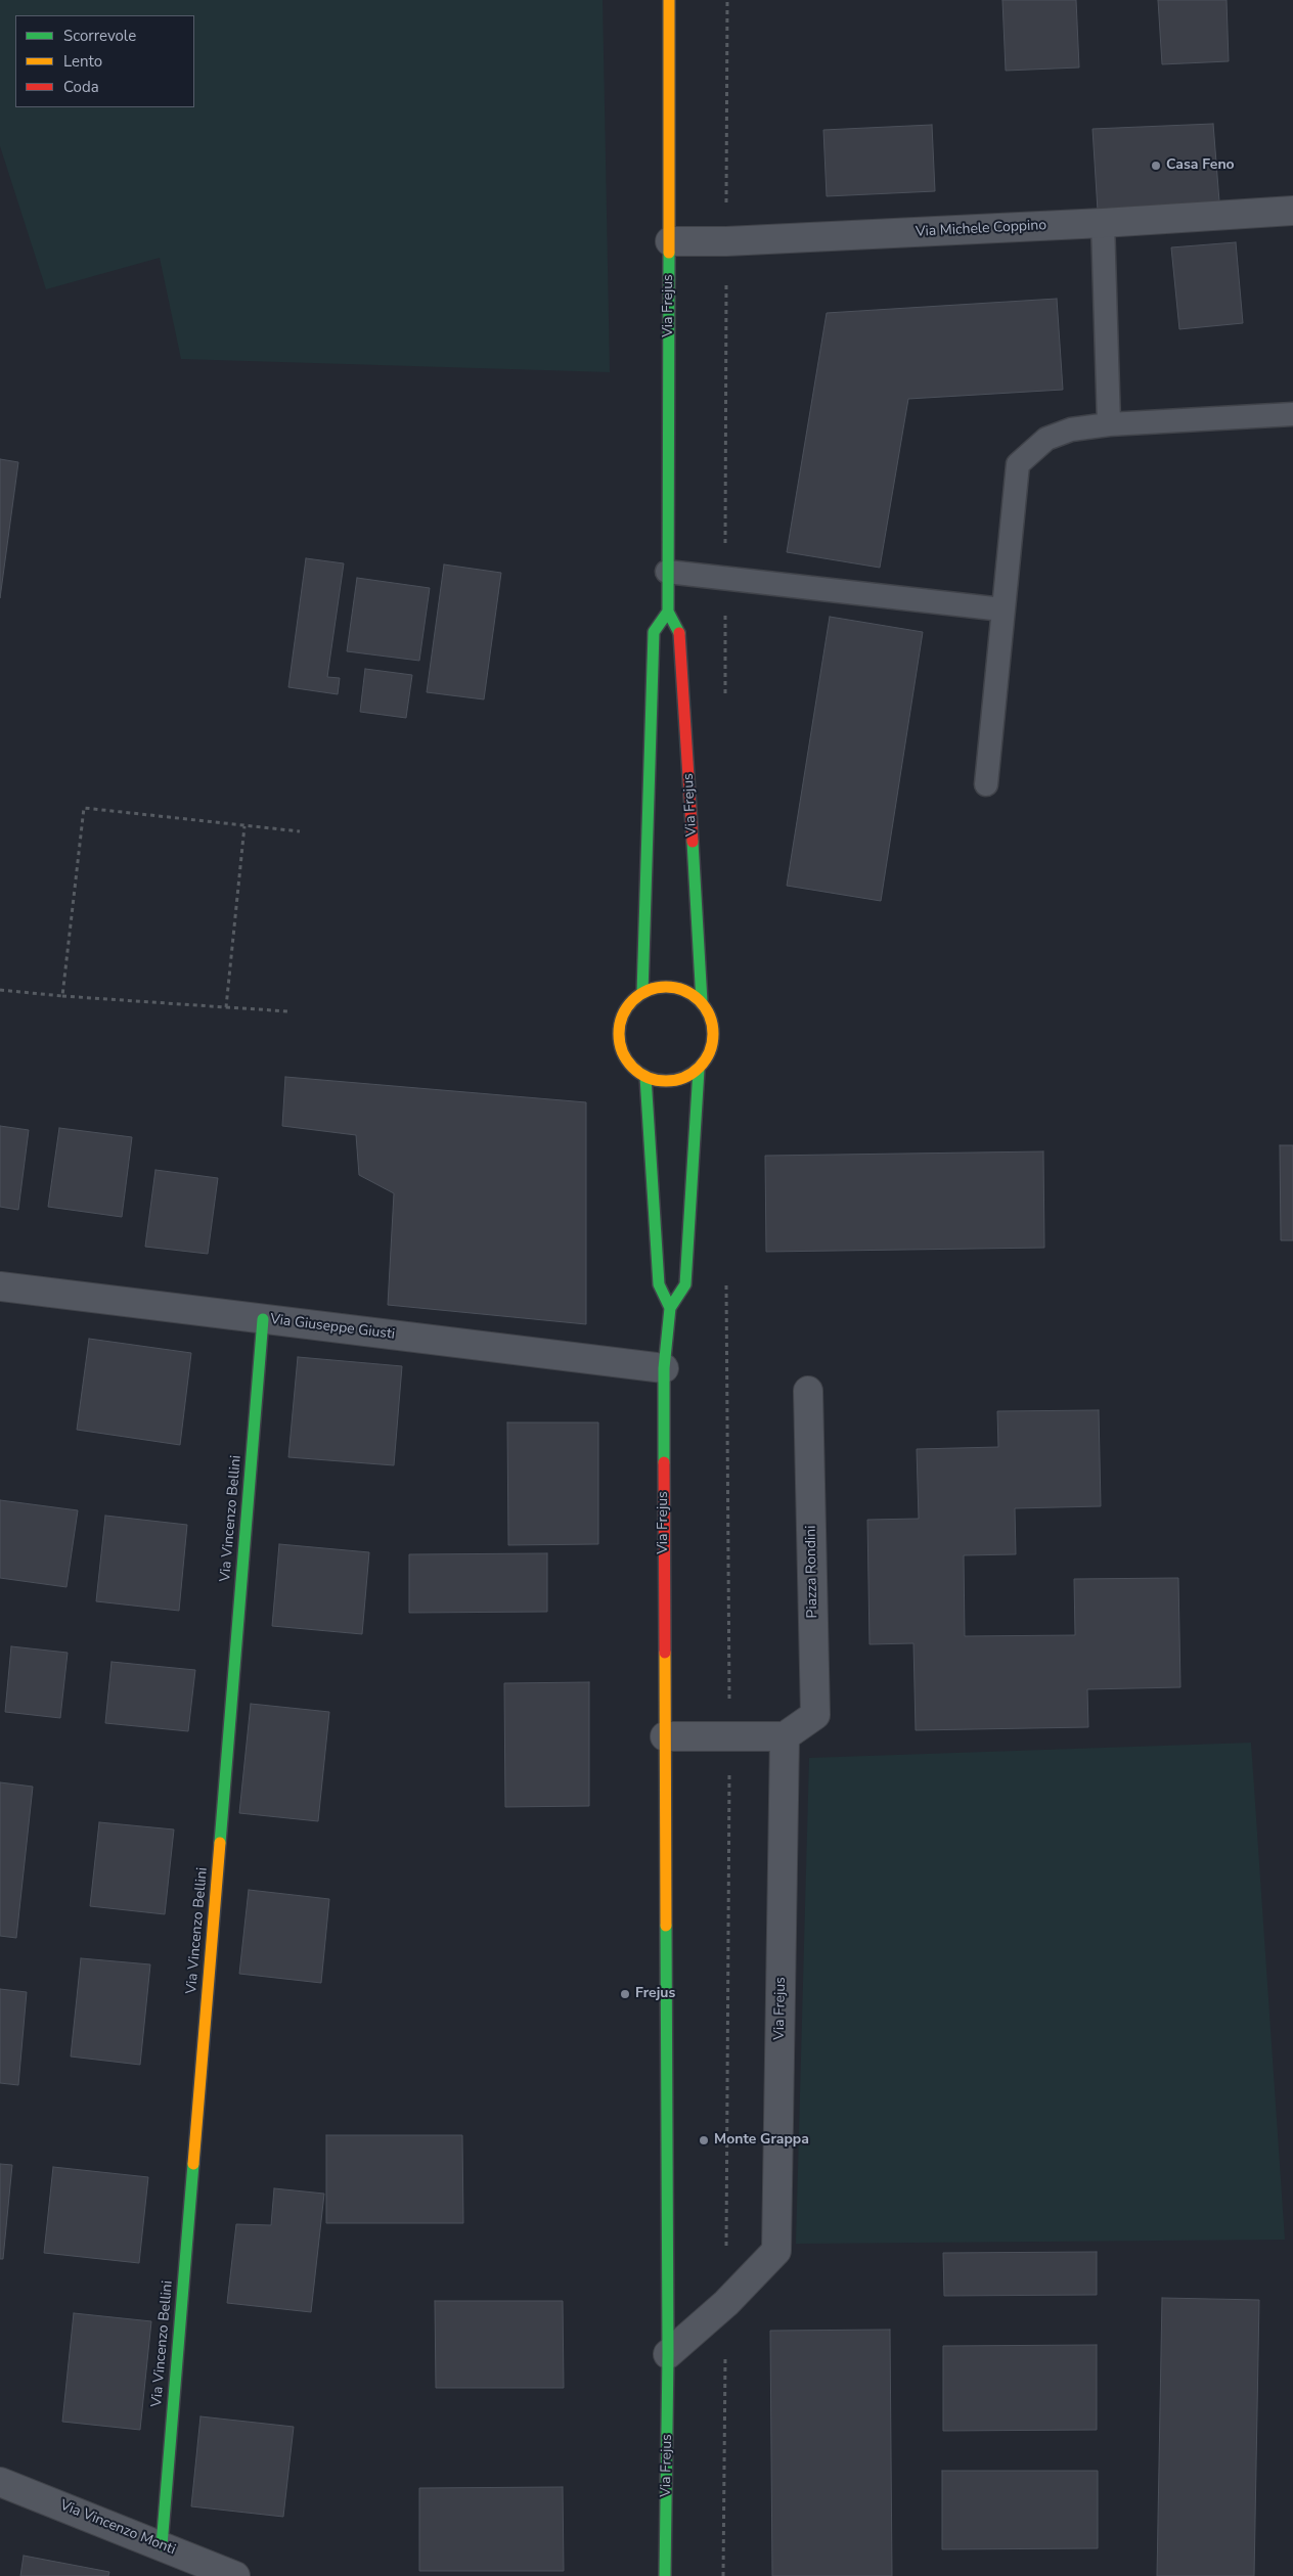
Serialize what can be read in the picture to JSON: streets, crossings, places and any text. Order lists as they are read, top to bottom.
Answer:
{
  "streets": {
    "street": [
      "Via Michele Coppino",
      "Via Frejus",
      "Via Giuseppe Giusti",
      "Via Vincenzo Bellini",
      "Piazza Rondini",
      "Via Vincenzo Monti"
    ]
  },
  "crossings": [
    ["Via Michele Coppino", "Via Frejus"],
    ["Via Frejus", "Via Giuseppe Giusti"],
    ["Via Frejus", "Piazza Rondini"],
    ["Via Giuseppe Giusti", "Via Vincenzo Bellini"],
    ["Via Vincenzo Bellini", "Via Vincenzo Monti"]
  ],
  "places": ["Casa Feno", "Frejus", "Monte Grappa"],
  "legend": ["Scorrevole", "Lento", "Coda"]
}
